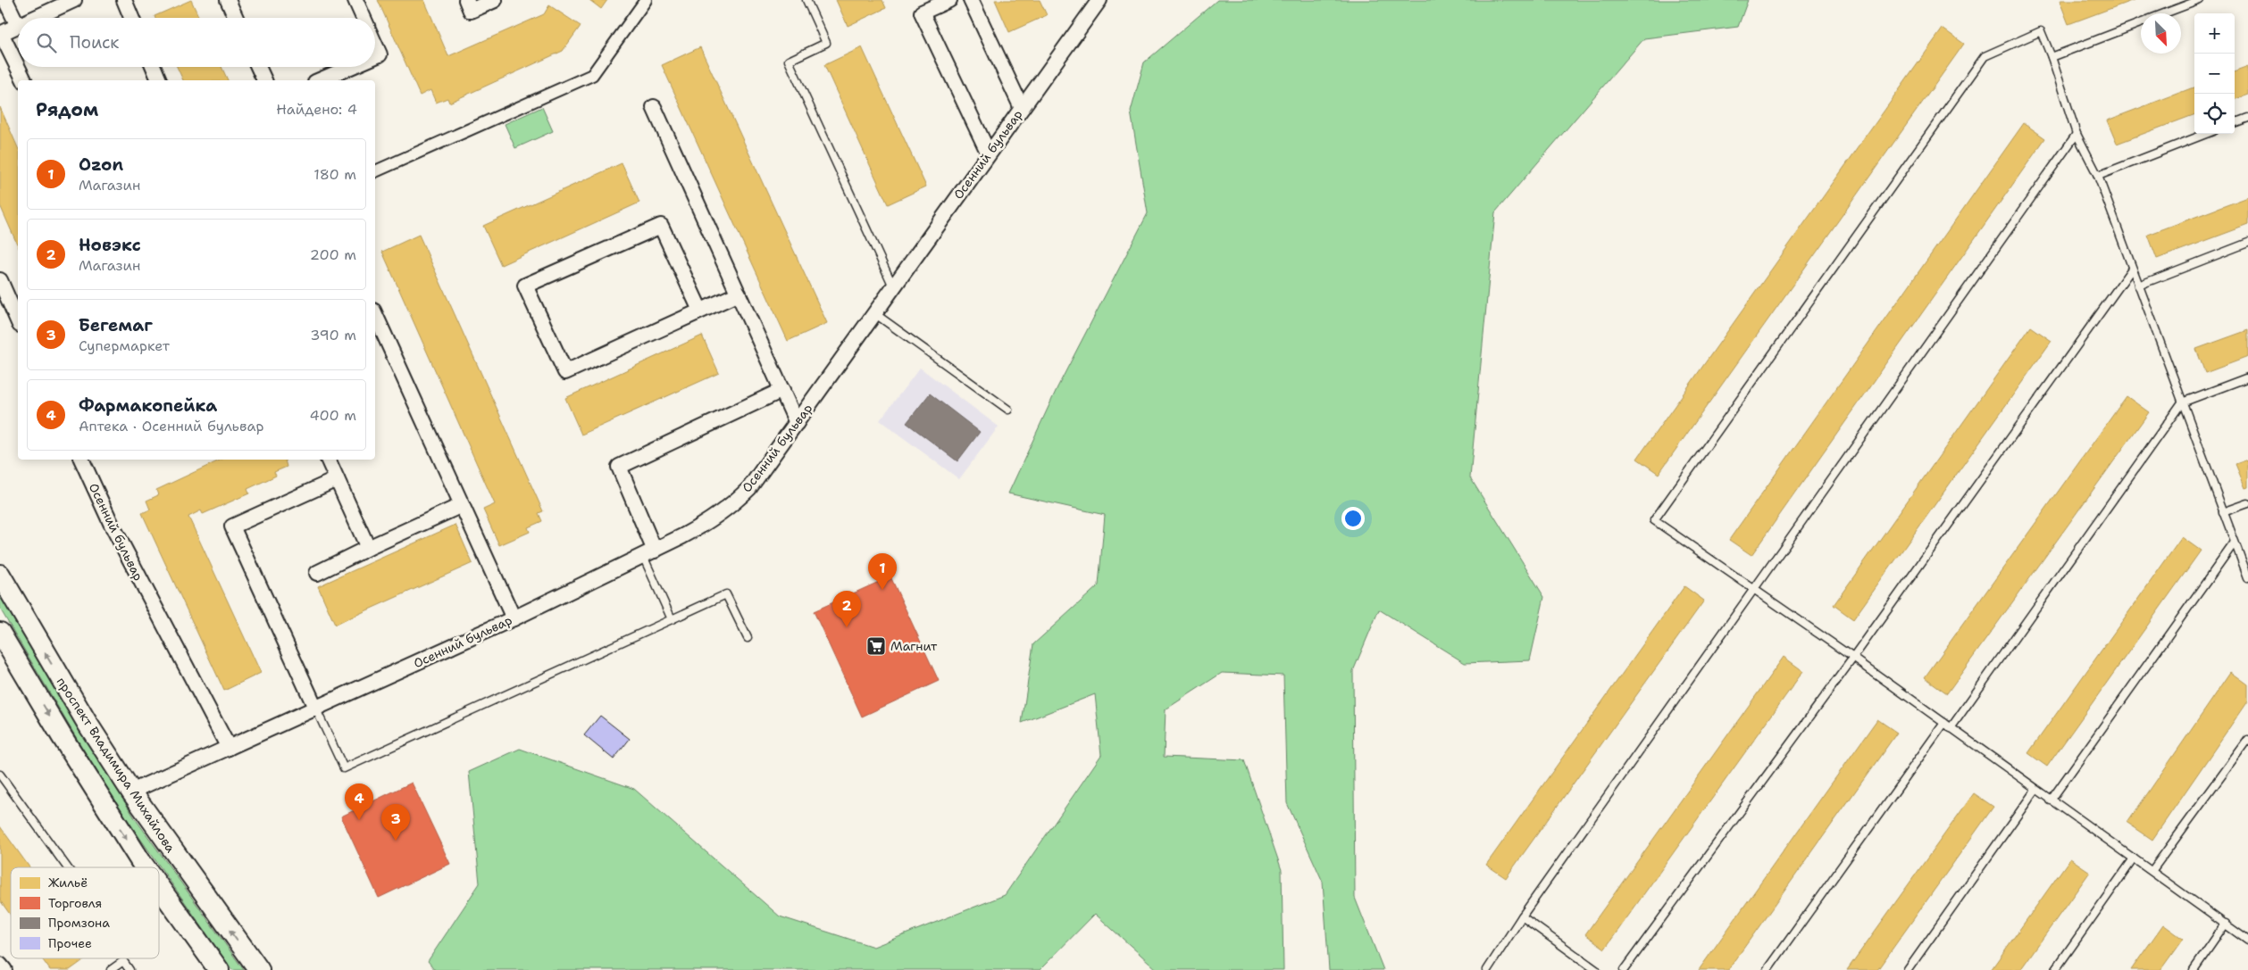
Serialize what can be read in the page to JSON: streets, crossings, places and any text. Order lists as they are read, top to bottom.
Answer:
{
  "streets": {
    "main road": ["проспект Владимира Михайлова"],
    "street": ["Осенний бульвар"]
  },
  "crossings": [
    ["Осенний бульвар", "проспект Владимира Михайлова"]
  ],
  "places": {
    "supermarket": ["Магнит"]
  },
  "legend": [
    "Жильё",
    "Торговля",
    "Промзона",
    "Прочее"
  ],
  "north": "bottom right",
  "page": {
    "map_buttons": ["+", "−"],
    "search": "Поиск",
    "heading": ["Рядом", "Найдено: 4"],
    "list": [
      {
        "mark": "1",
        "name": "Ozon",
        "note": "Магазин",
        "value": "180 m"
      },
      {
        "mark": "2",
        "name": "Новэкс",
        "note": "Магазин",
        "value": "200 m"
      },
      {
        "mark": "3",
        "name": "Бегемаг",
        "note": "Супермаркет",
        "value": "390 m"
      },
      {
        "mark": "4",
        "name": "Фармакопейка",
        "note": "Аптека · Осенний бульвар",
        "value": "400 m"
      }
    ],
    "pins": [
      "1",
      "2",
      "4",
      "3"
    ]
  }
}
